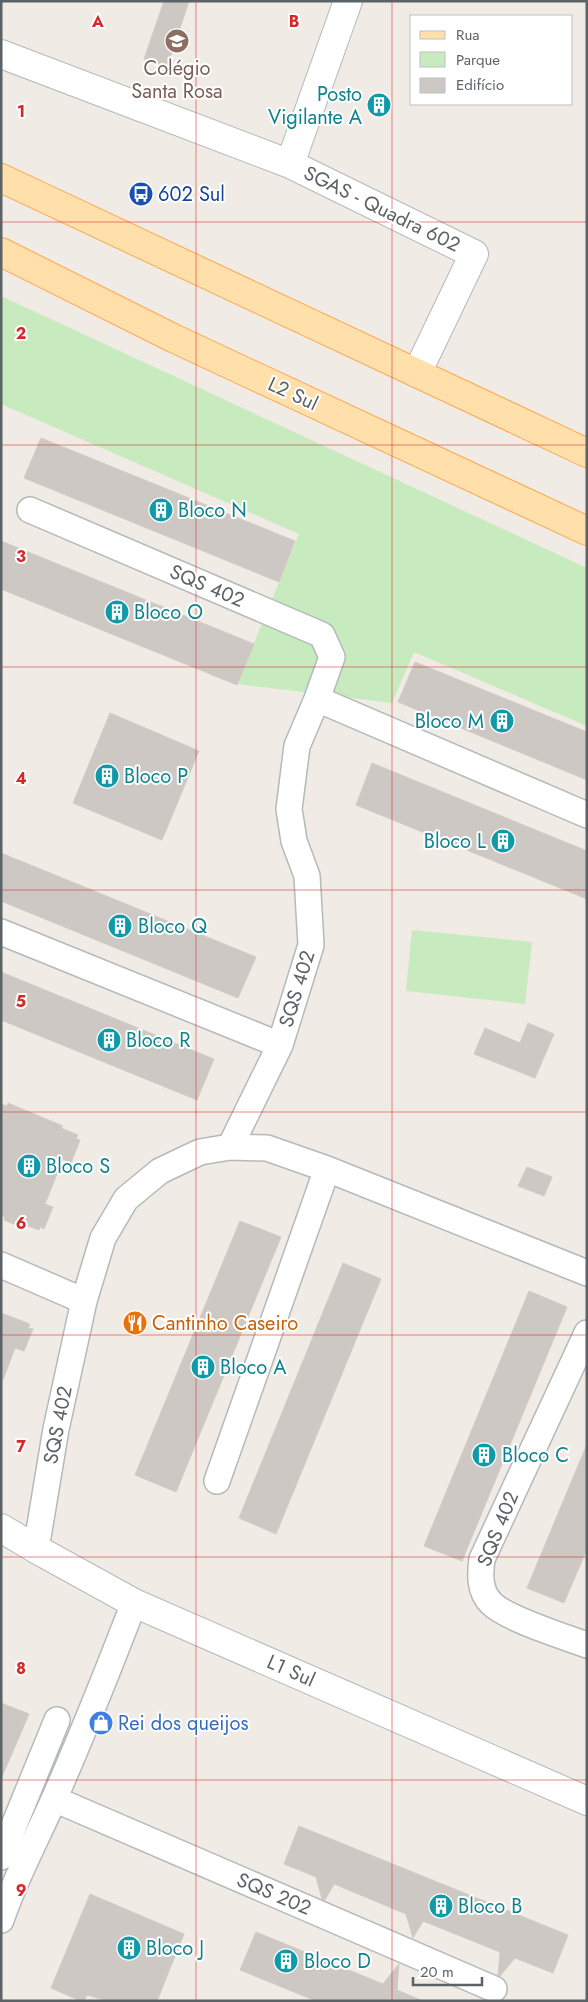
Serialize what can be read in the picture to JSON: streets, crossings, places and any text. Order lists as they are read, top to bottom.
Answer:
{
  "streets": {
    "main road": ["L2 Sul"],
    "street": [
      "SGAS - Quadra 602",
      "SQS 402",
      "L1 Sul",
      "SQS 202"
    ]
  },
  "crossings": [
    ["SQS 402", "L1 Sul"]
  ],
  "places": {
    "school or university": ["Colégio Santa Rosa"],
    "building": [
      "Posto Vigilante A",
      "Bloco N",
      "Bloco O",
      "Bloco M",
      "Bloco P",
      "Bloco L",
      "Bloco Q",
      "Bloco R",
      "Bloco S",
      "Bloco A",
      "Bloco C",
      "Bloco B",
      "Bloco J",
      "Bloco D"
    ],
    "bus stop": ["602 Sul"],
    "restaurant": ["Cantinho Caseiro"],
    "shop": ["Rei dos queijos"]
  },
  "legend": ["Rua", "Parque", "Edifício"],
  "scale_bar": "20 m",
  "grid": {
    "columns": ["A", "B"],
    "rows": [
      "1",
      "2",
      "3",
      "4",
      "5",
      "6",
      "7",
      "8",
      "9"
    ]
  }
}
